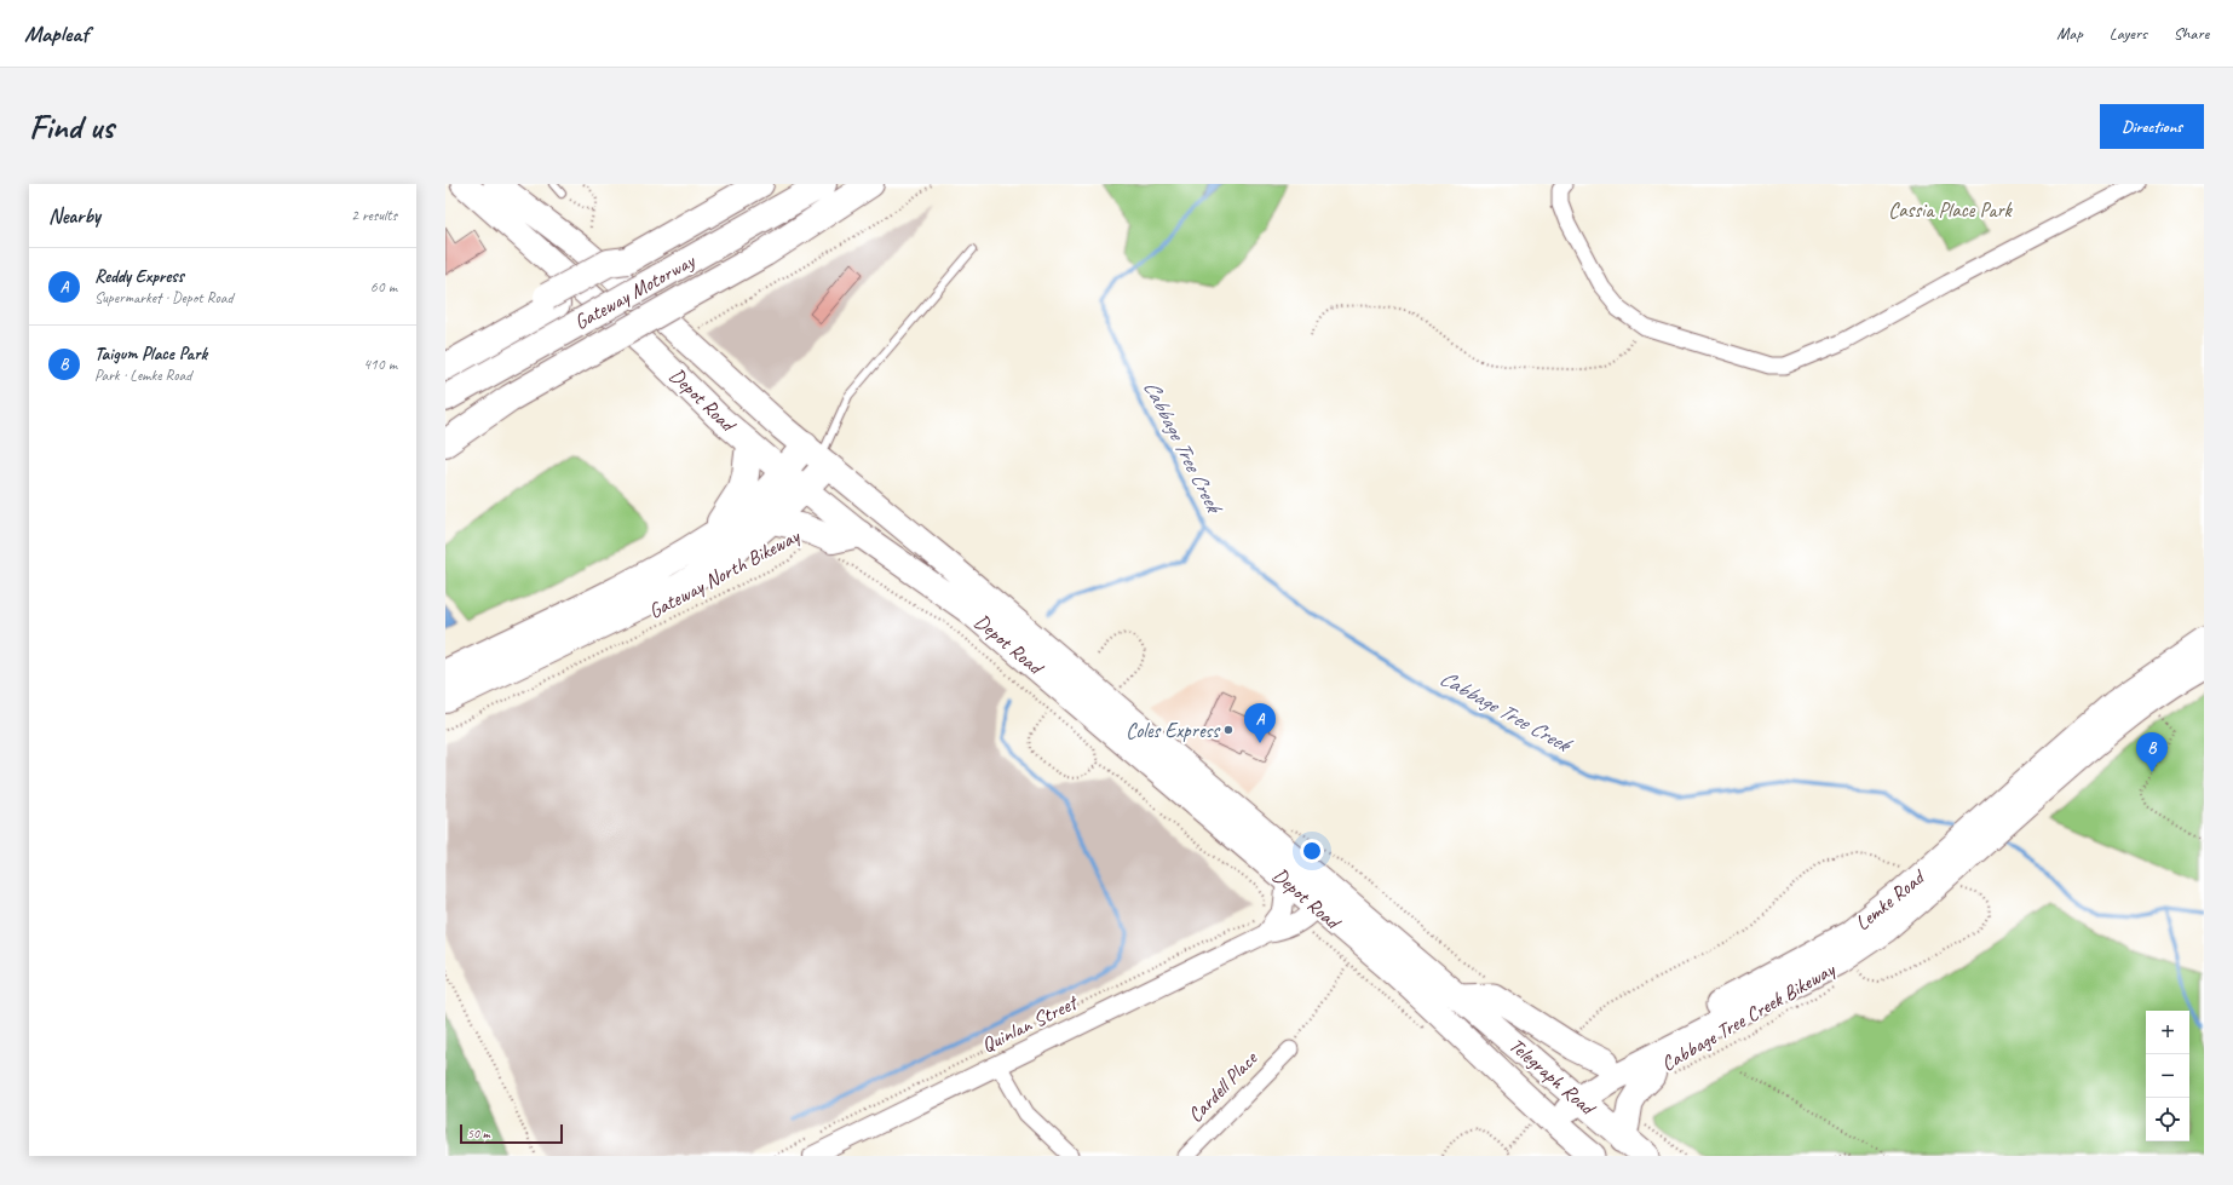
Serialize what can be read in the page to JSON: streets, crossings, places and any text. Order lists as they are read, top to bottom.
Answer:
{
  "streets": {
    "highway": ["Gateway Motorway"],
    "main road": ["Depot Road", "Lemke Road", "Telegraph Road"],
    "street": ["Quinlan Street", "Cardell Place"],
    "path": ["Gateway North Bikeway", "Cabbage Tree Creek Bikeway"]
  },
  "crossings": [
    ["Depot Road", "Lemke Road"],
    ["Depot Road", "Quinlan Street"],
    ["Depot Road", "Telegraph Road"],
    ["Lemke Road", "Cabbage Tree Creek Bikeway"],
    ["Lemke Road", "Telegraph Road"]
  ],
  "water": ["Cabbage Tree Creek"],
  "parks": ["Cassia Place Park"],
  "places": ["Coles Express"],
  "scale_bar": "50 m",
  "page": {
    "header": "Mapleaf",
    "nav": ["Map", "Layers", "Share"],
    "buttons": "Directions",
    "title": "Find us",
    "heading": ["Nearby", "2 results"],
    "list": [
      {
        "mark": "A",
        "name": "Reddy Express",
        "note": "Supermarket · Depot Road",
        "value": "60 m"
      },
      {
        "mark": "B",
        "name": "Taigum Place Park",
        "note": "Park · Lemke Road",
        "value": "410 m"
      }
    ],
    "pins": ["A", "B"],
    "map_buttons": ["+", "−"],
    "scale": "50 m"
  }
}
